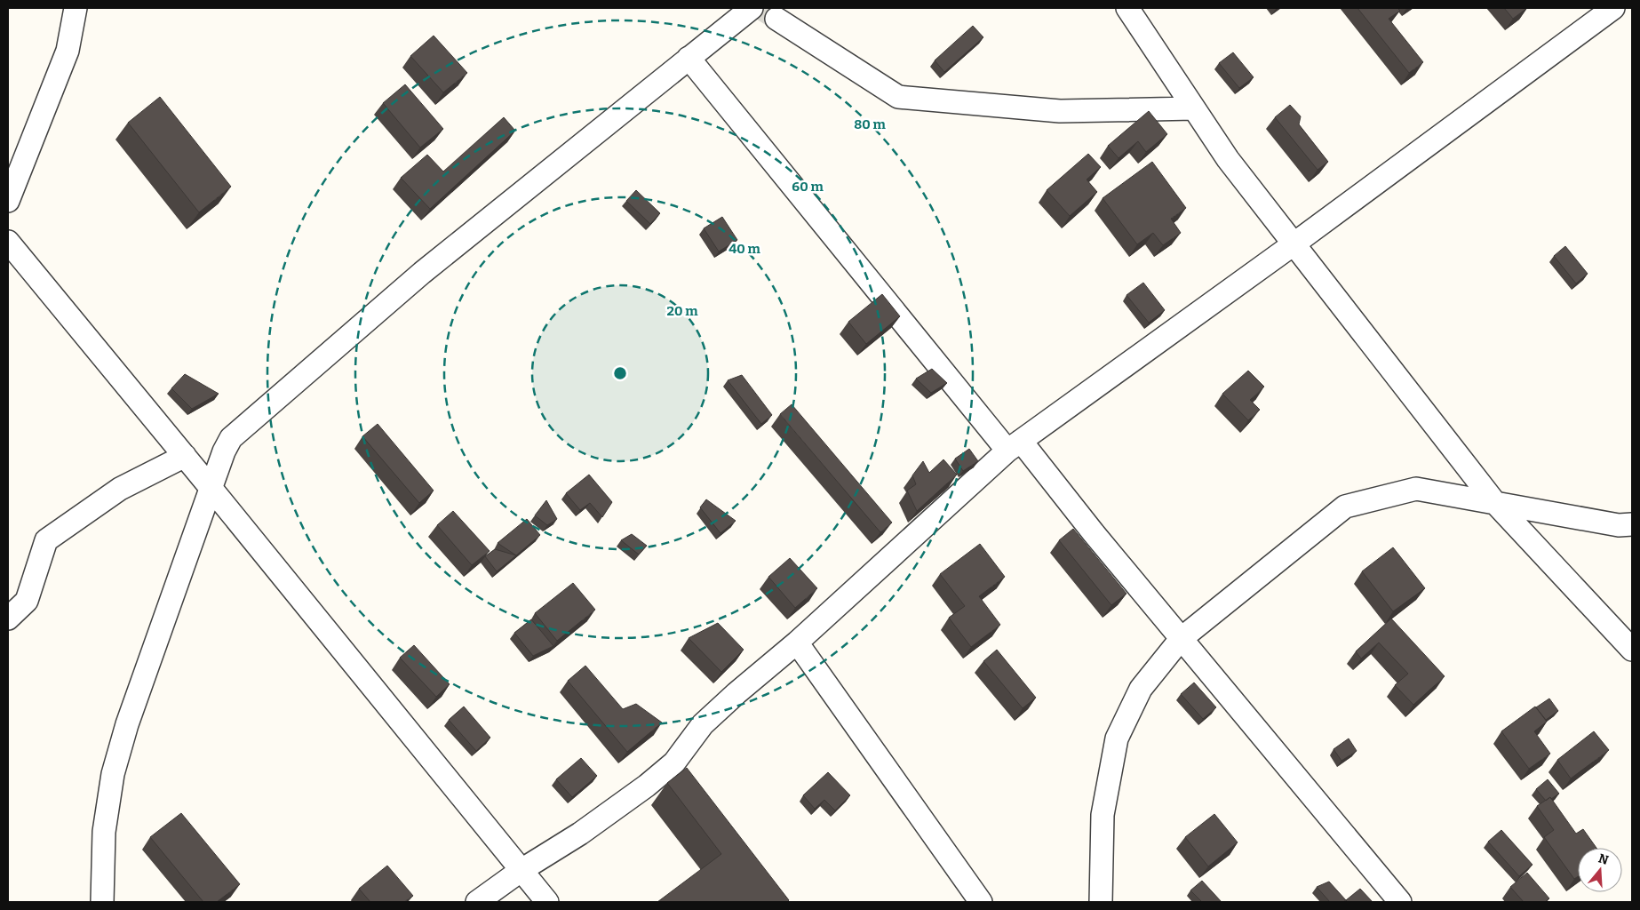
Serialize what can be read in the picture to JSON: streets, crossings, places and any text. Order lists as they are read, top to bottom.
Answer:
{
  "north": "top",
  "rings": [
    "80 m",
    "60 m",
    "40 m",
    "20 m"
  ]
}
